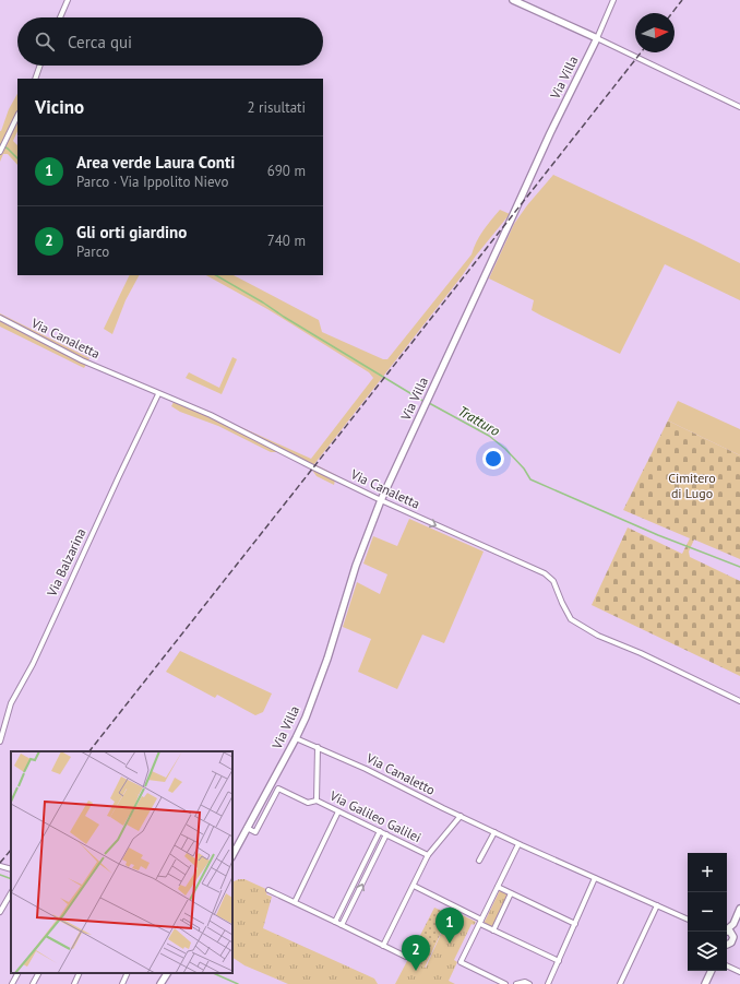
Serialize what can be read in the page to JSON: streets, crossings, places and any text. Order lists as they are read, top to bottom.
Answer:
{
  "streets": {
    "street": [
      "Via Villa",
      "Via Canaletta",
      "Via Balzarina",
      "Via Canaletto",
      "Via Galileo Galilei"
    ]
  },
  "crossings": [
    ["Via Villa", "Via Canaletta"],
    ["Via Villa", "Via Canaletto"],
    ["Via Canaletta", "Via Balzarina"],
    ["Via Canaletto", "Via Galileo Galilei"]
  ],
  "one_way": ["Via Canaletta"],
  "water": ["Tratturo"],
  "parks": ["Cimitero di Lugo"],
  "north": "right",
  "page": {
    "search": "Cerca qui",
    "heading": ["Vicino", "2 risultati"],
    "list": [
      {
        "mark": "1",
        "name": "Area verde Laura Conti",
        "note": "Parco · Via Ippolito Nievo",
        "value": "690 m"
      },
      {
        "mark": "2",
        "name": "Gli orti giardino",
        "note": "Parco",
        "value": "740 m"
      }
    ],
    "map_buttons": ["+", "−"],
    "pins": ["1", "2"]
  }
}
